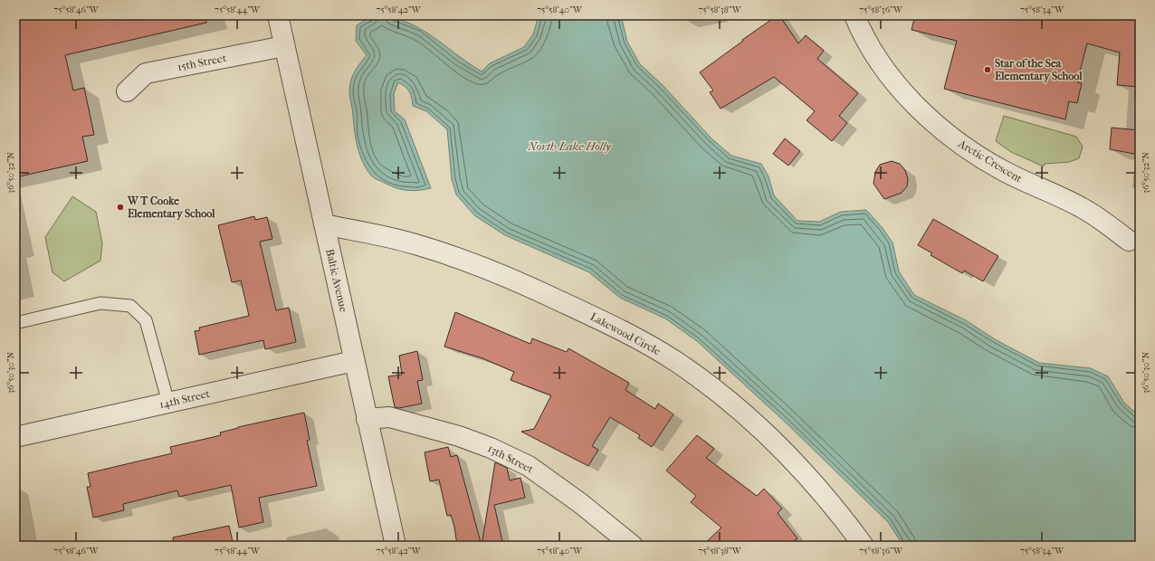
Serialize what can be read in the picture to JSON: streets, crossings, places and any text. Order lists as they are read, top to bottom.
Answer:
{
  "streets": {
    "street": [
      "15th Street",
      "Arctic Crescent",
      "Baltic Avenue",
      "Lakewood Circle",
      "14th Street",
      "13th Street"
    ]
  },
  "crossings": [
    ["15th Street", "Baltic Avenue"],
    ["Baltic Avenue", "Lakewood Circle"],
    ["Baltic Avenue", "14th Street"],
    ["Baltic Avenue", "13th Street"]
  ],
  "water": ["North Lake Holly"],
  "places": ["Star of the Sea Elementary School", "W T Cooke Elementary School"],
  "coordinates": [
    "75°58'46\"W",
    "75°58'44\"W",
    "75°58'42\"W",
    "75°58'40\"W",
    "75°58'38\"W",
    "75°58'36\"W",
    "75°58'34\"W",
    "36°50'32\"N",
    "36°50'30\"N"
  ]
}
